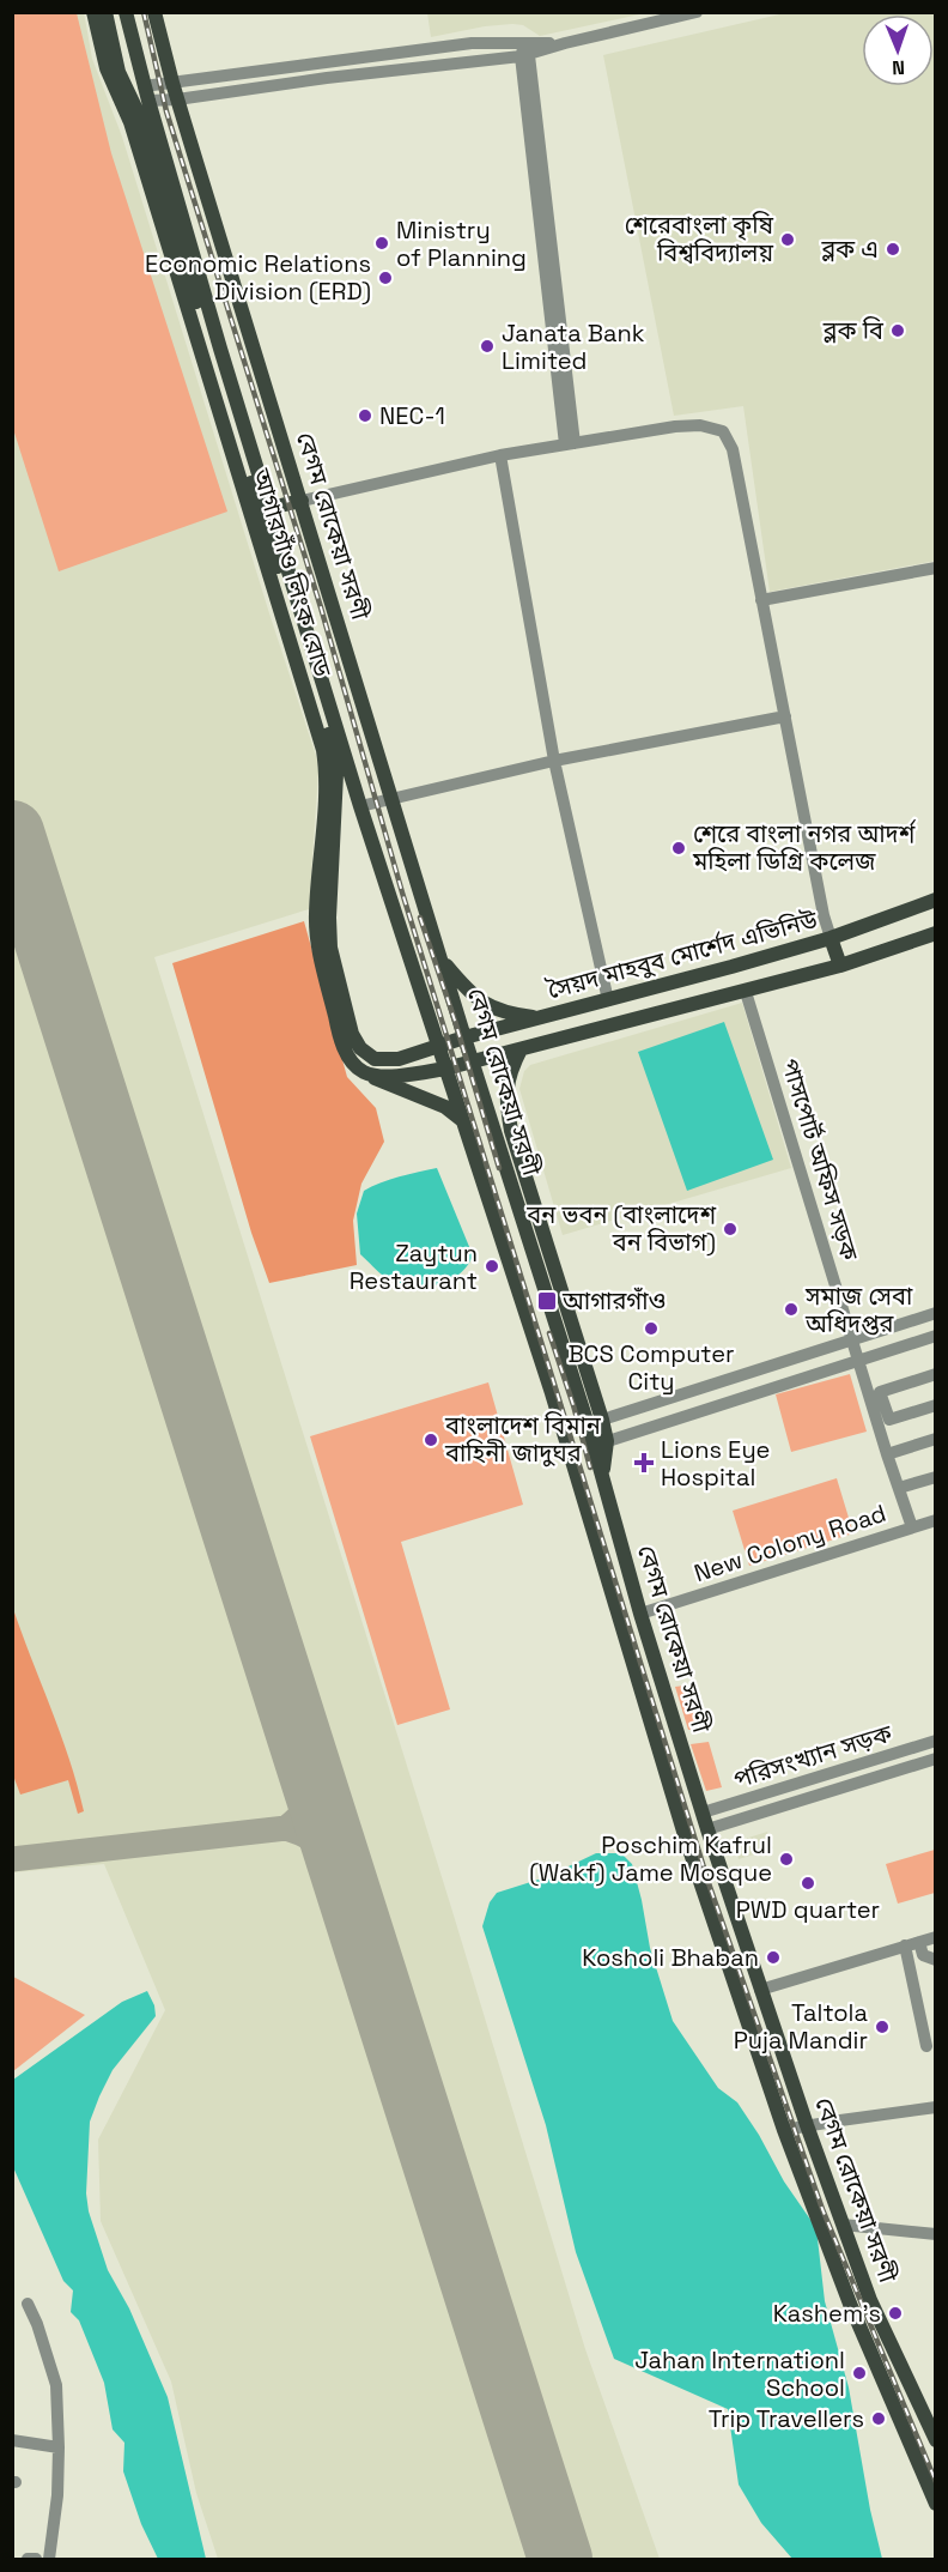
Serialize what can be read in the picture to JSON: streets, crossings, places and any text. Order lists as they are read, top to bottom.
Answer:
{
  "streets": {
    "main road": ["বেগম রোকেয়া সরণী", "আগারগাঁও লিংক রোড", "সৈয়দ মাহবুব মোর্শেদ এভিনিউ"],
    "street": ["পাসপোর্ট অফিস সড়ক", "New Colony Road", "পরিসংখ্যান সড়ক"]
  },
  "crossings": [
    ["বেগম রোকেয়া সরণী", "আগারগাঁও লিংক রোড"],
    ["বেগম রোকেয়া সরণী", "সৈয়দ মাহবুব মোর্শেদ এভিনিউ"],
    ["বেগম রোকেয়া সরণী", "New Colony Road"],
    ["বেগম রোকেয়া সরণী", "পরিসংখ্যান সড়ক"],
    ["আগারগাঁও লিংক রোড", "সৈয়দ মাহবুব মোর্শেদ এভিনিউ"],
    ["পাসপোর্ট অফিস সড়ক", "New Colony Road"]
  ],
  "places": {
    "other": [
      "শেরেবাংলা কৃষি বিশ্ববিদ্যালয়",
      "Ministry of Planning",
      "ব্লক এ",
      "Economic Relations Division (ERD)",
      "ব্লক বি",
      "Janata Bank Limited",
      "NEC-1",
      "শেরে বাংলা নগর আদর্শ মহিলা ডিগ্রি কলেজ",
      "বন ভবন (বাংলাদেশ বন বিভাগ)",
      "Zaytun Restaurant",
      "সমাজ সেবা অধিদপ্তর",
      "BCS Computer City",
      "বাংলাদেশ বিমান বাহিনী জাদুঘর",
      "Poschim Kafrul (Wakf) Jame Mosque",
      "PWD quarter",
      "Kosholi Bhaban",
      "Taltola Puja Mandir",
      "Kashem's",
      "Jahan Internationl School",
      "Trip Travellers"
    ],
    "transit": ["আগারগাঁও"],
    "health": ["Lions Eye Hospital"]
  },
  "north": "bottom"
}
